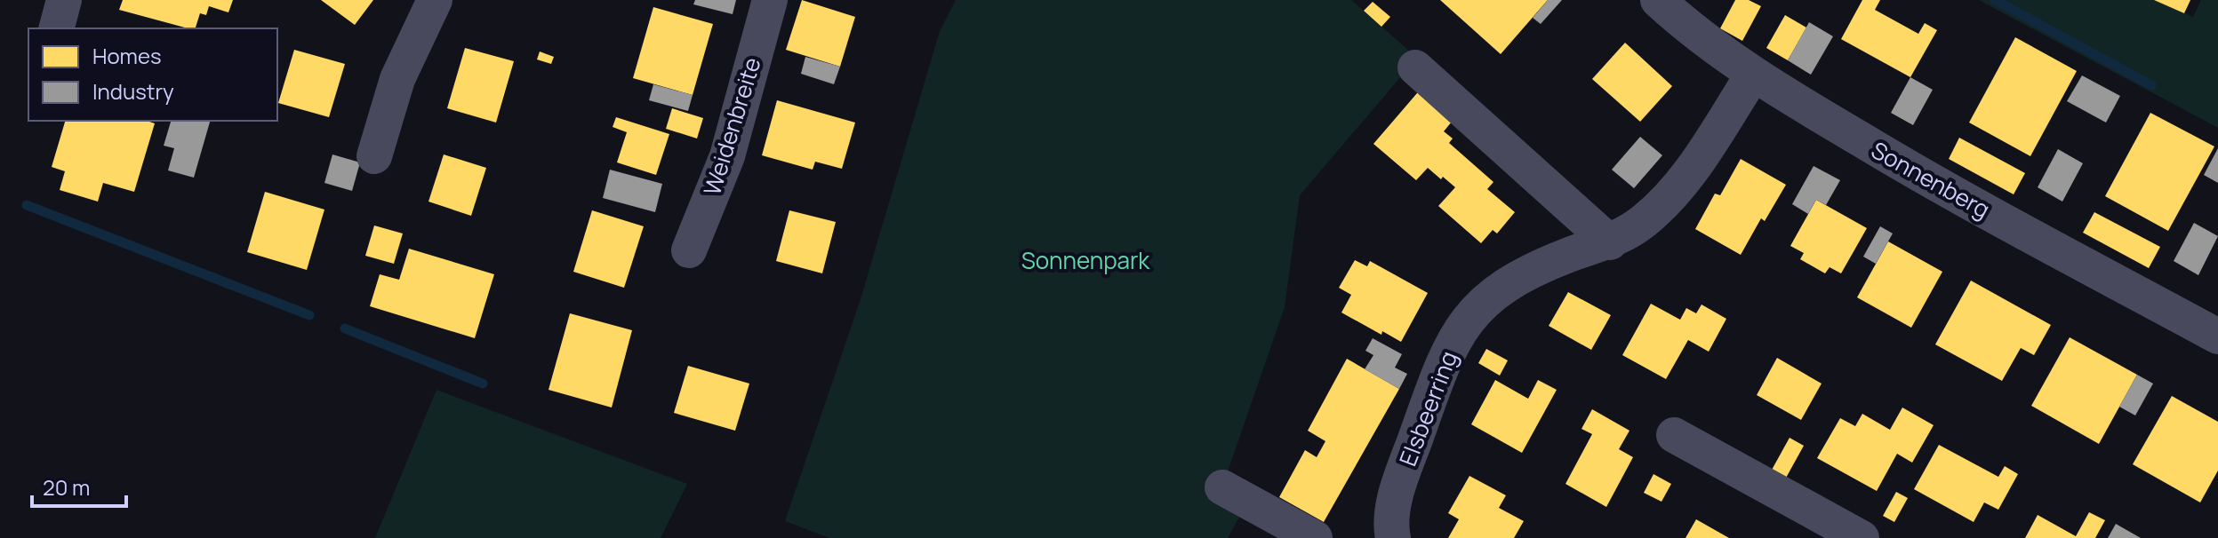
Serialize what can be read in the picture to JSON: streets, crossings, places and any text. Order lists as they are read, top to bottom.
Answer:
{
  "streets": {
    "street": ["Weidenbreite", "Sonnenberg", "Elsbeerring"]
  },
  "crossings": [
    ["Sonnenberg", "Elsbeerring"]
  ],
  "parks": ["Sonnenpark"],
  "legend": ["Homes", "Industry"],
  "scale_bar": "20 m"
}
